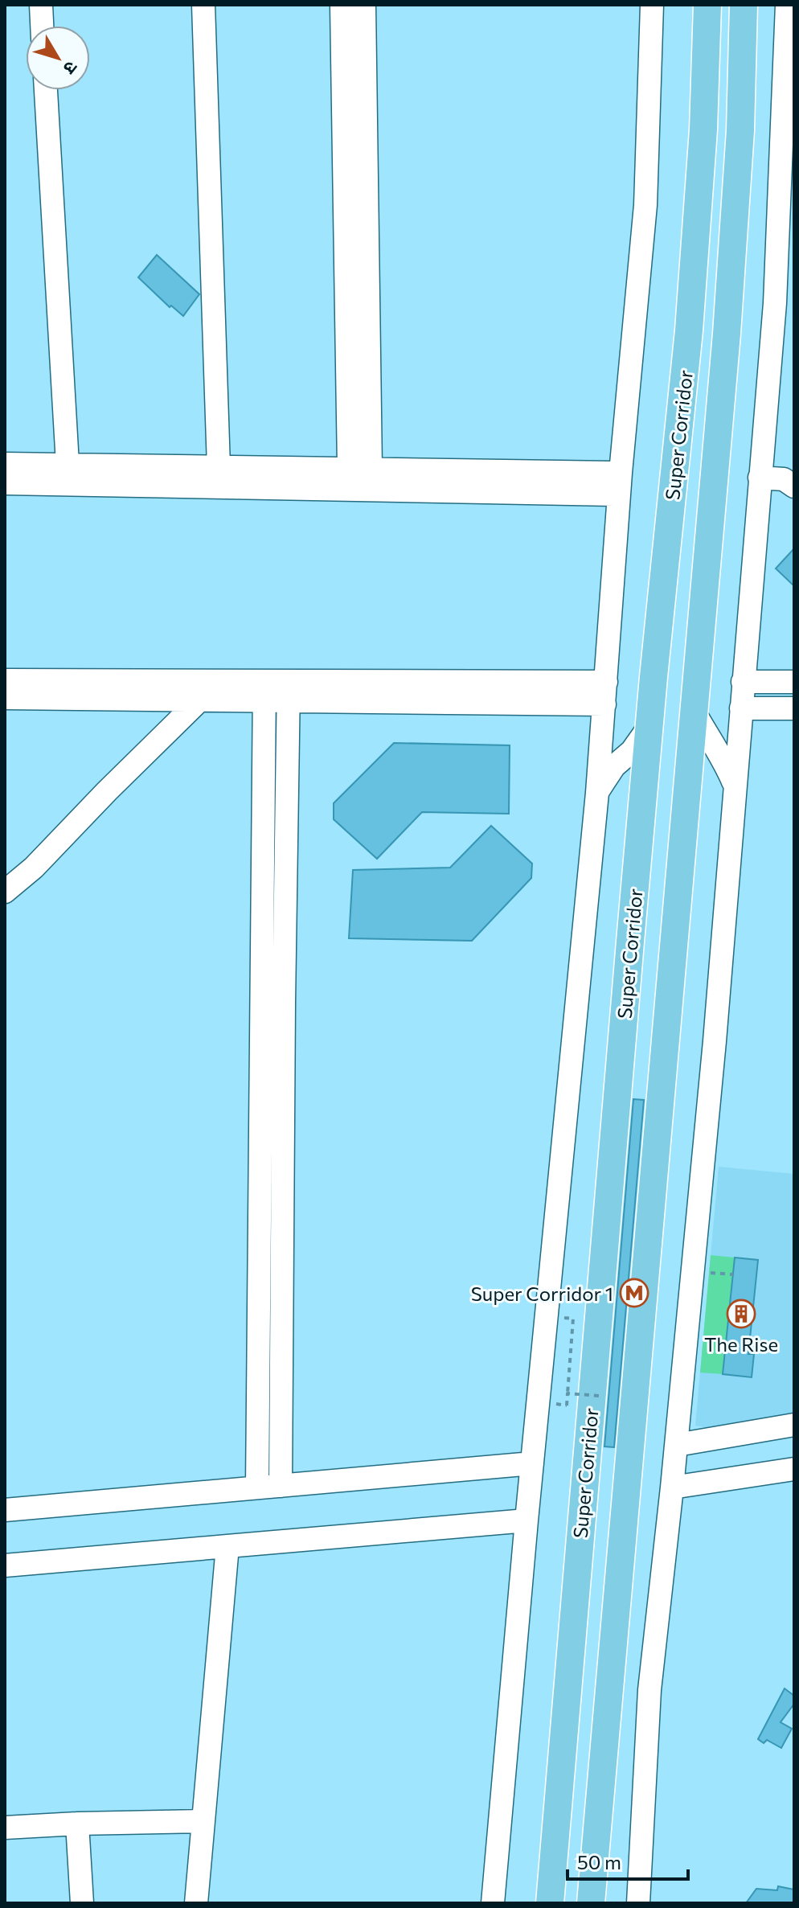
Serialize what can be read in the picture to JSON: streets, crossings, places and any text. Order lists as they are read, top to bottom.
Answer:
{
  "streets": {
    "main road": ["Super Corridor"]
  },
  "places": {
    "metro station": ["Super Corridor 1"],
    "building": ["The Rise"]
  },
  "scale_bar": "50 m",
  "north": "bottom right"
}
